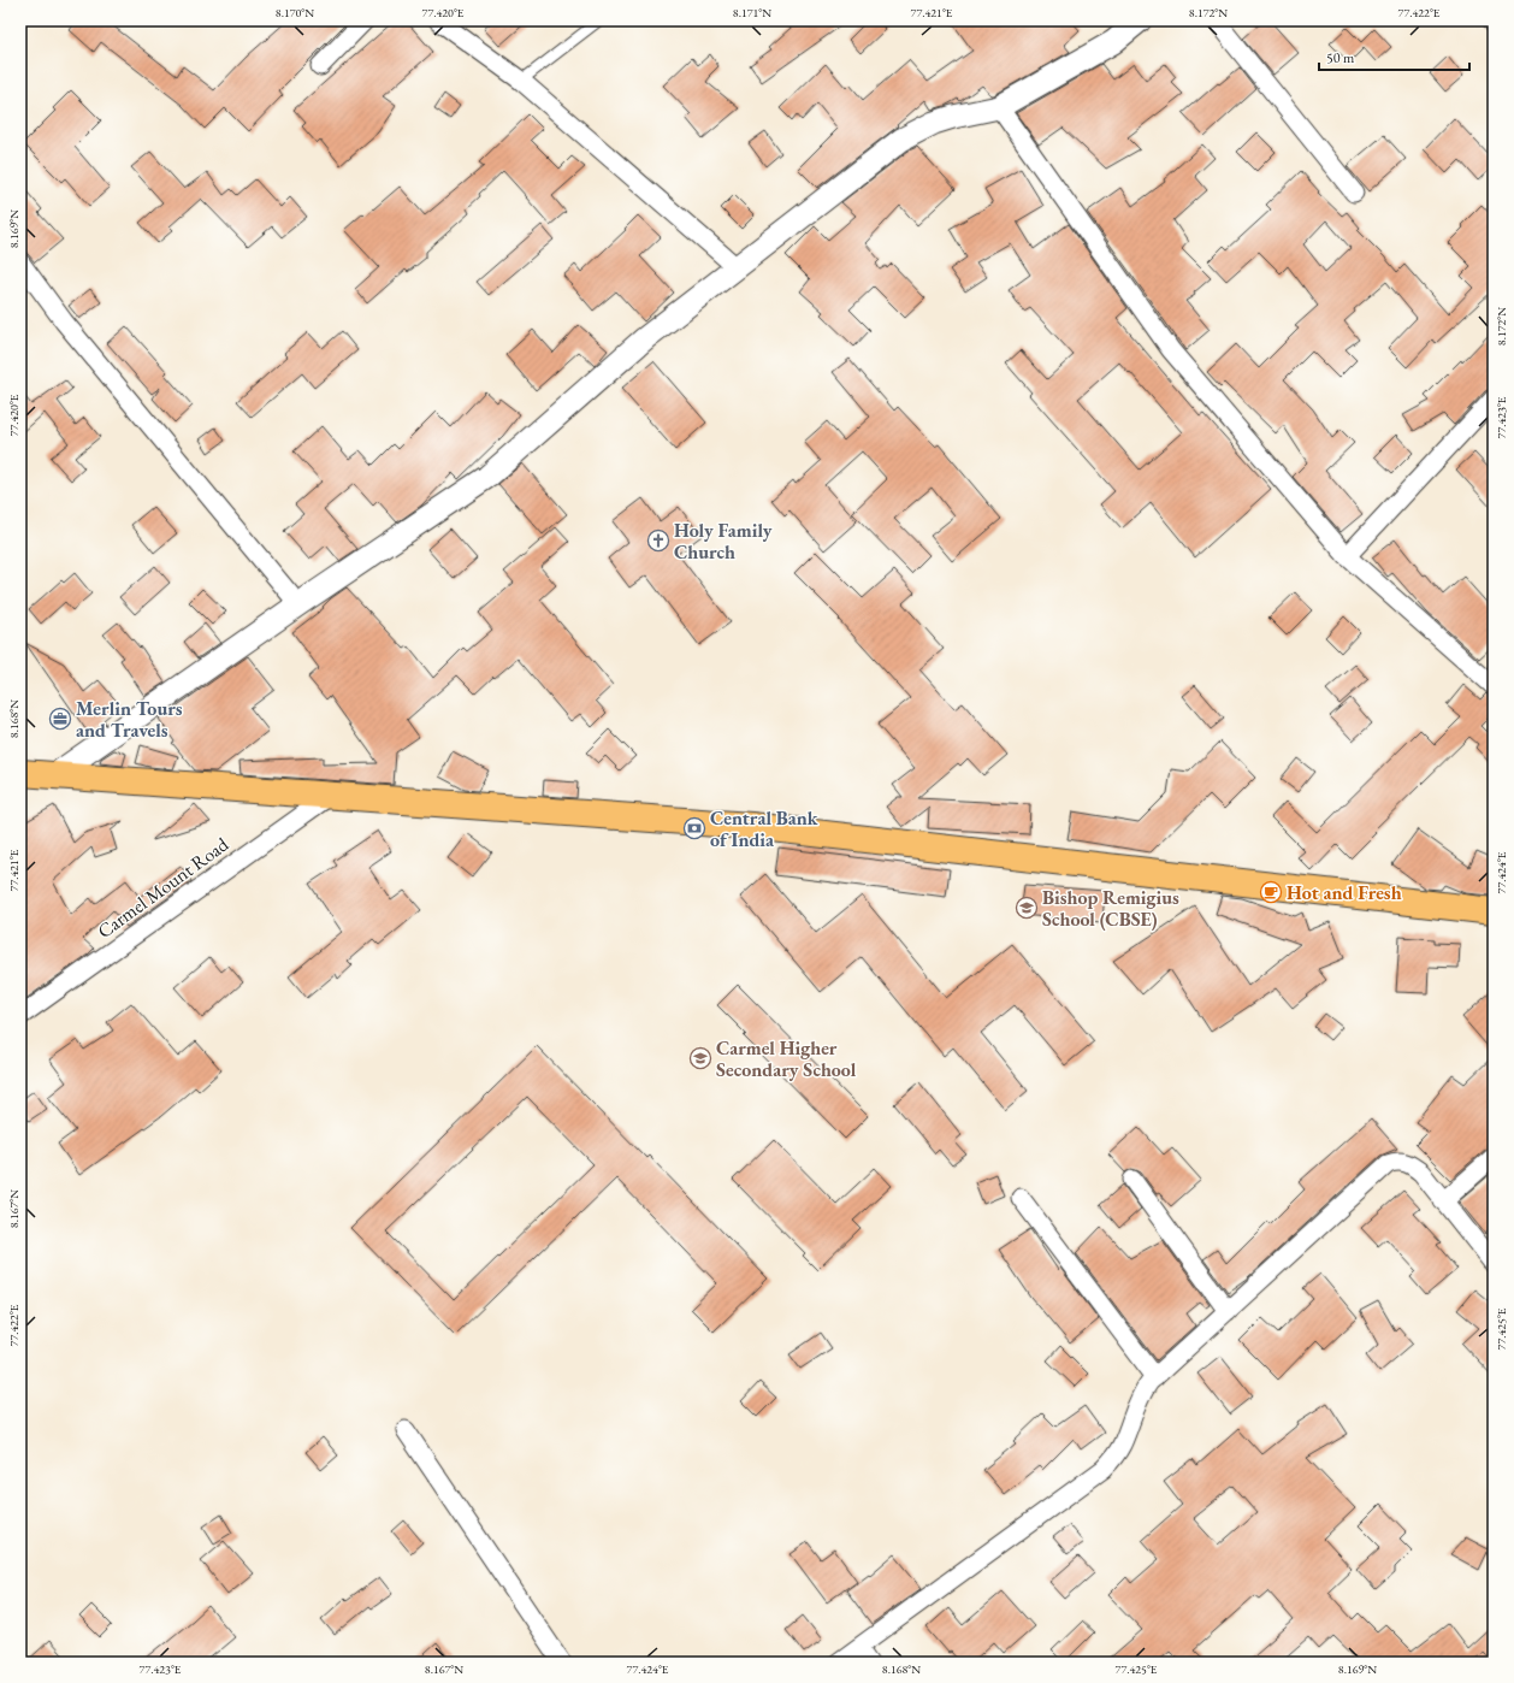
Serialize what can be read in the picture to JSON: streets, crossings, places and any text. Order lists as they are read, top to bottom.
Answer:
{
  "streets": {
    "street": ["Carmel Mount Road"]
  },
  "places": {
    "church": ["Holy Family Church"],
    "office": ["Merlin Tours and Travels"],
    "bank": ["Central Bank of India"],
    "cafe": ["Hot and Fresh"],
    "school or university": ["Bishop Remigius School (CBSE)", "Carmel Higher Secondary School"]
  },
  "scale_bar": "50 m",
  "coordinates": [
    "8.170°N",
    "77.420°E",
    "8.171°N",
    "77.421°E",
    "8.172°N",
    "77.422°E",
    "8.169°N",
    "77.423°E",
    "8.168°N",
    "77.424°E",
    "8.167°N",
    "77.425°E"
  ]
}
